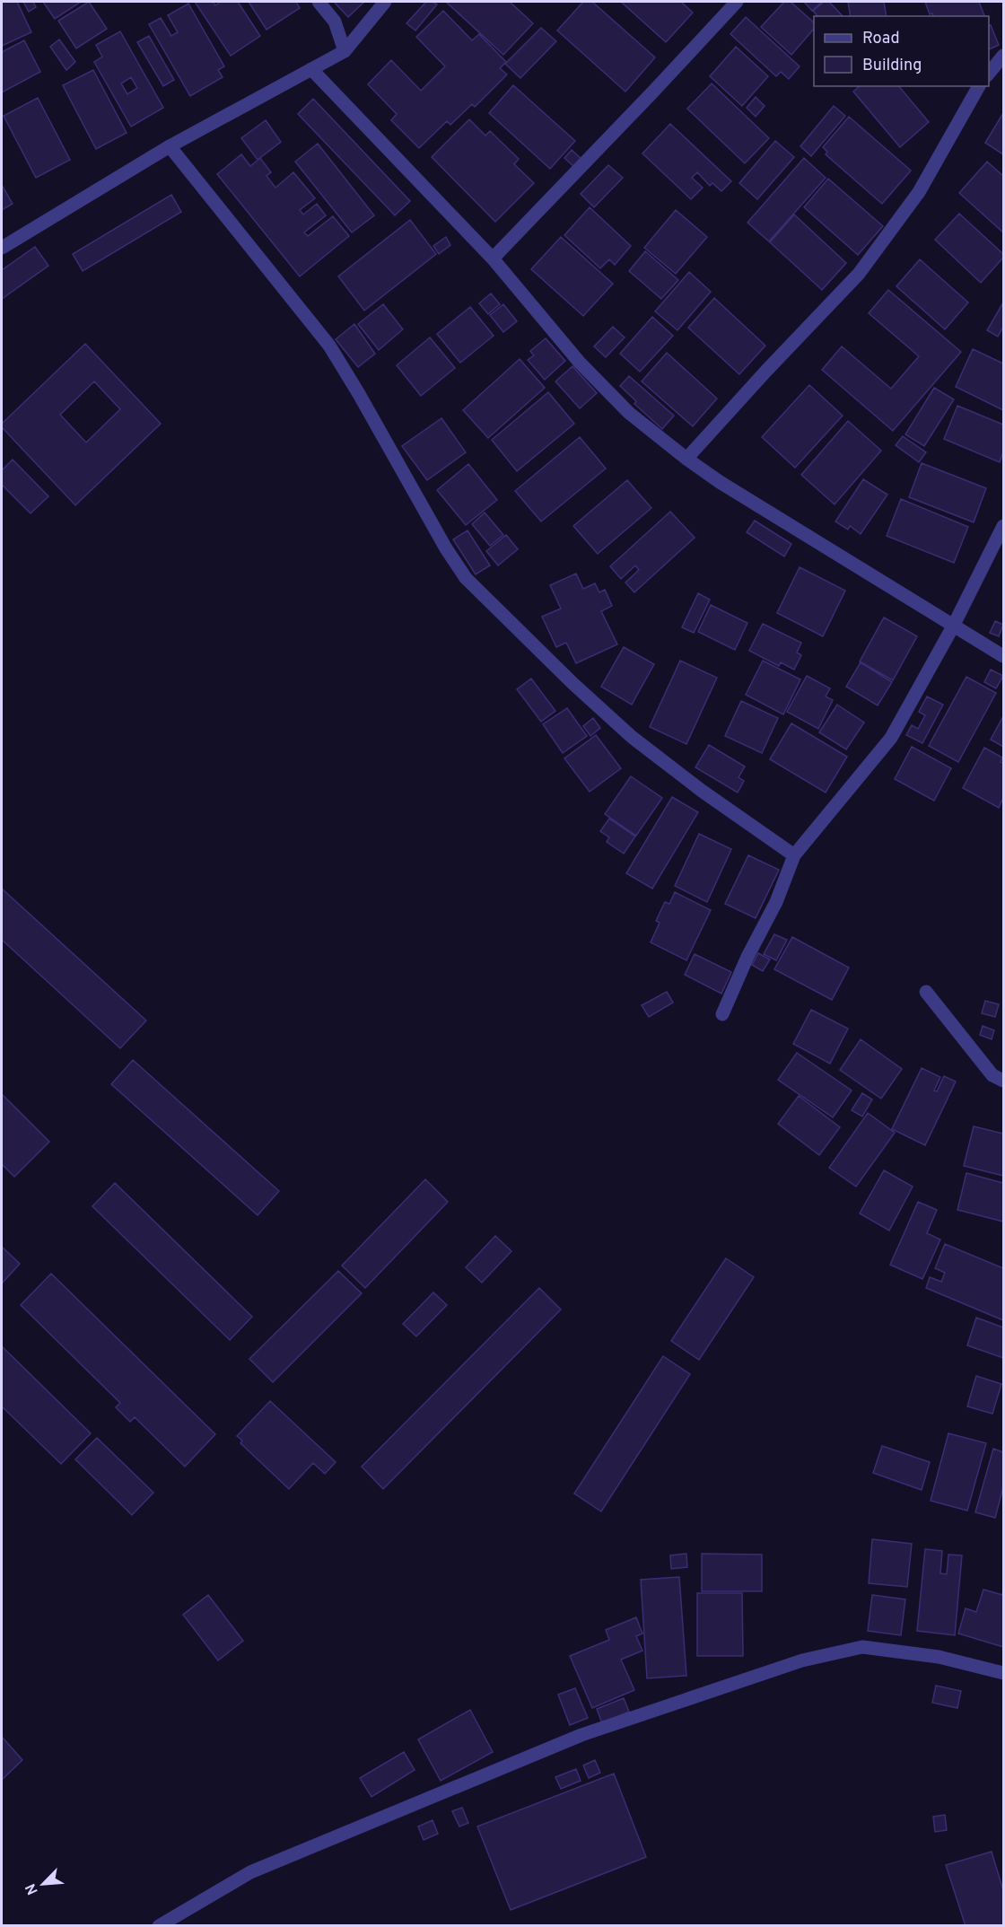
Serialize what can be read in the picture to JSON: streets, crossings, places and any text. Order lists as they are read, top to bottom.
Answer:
{
  "legend": ["Road", "Building"],
  "north": "bottom left"
}
